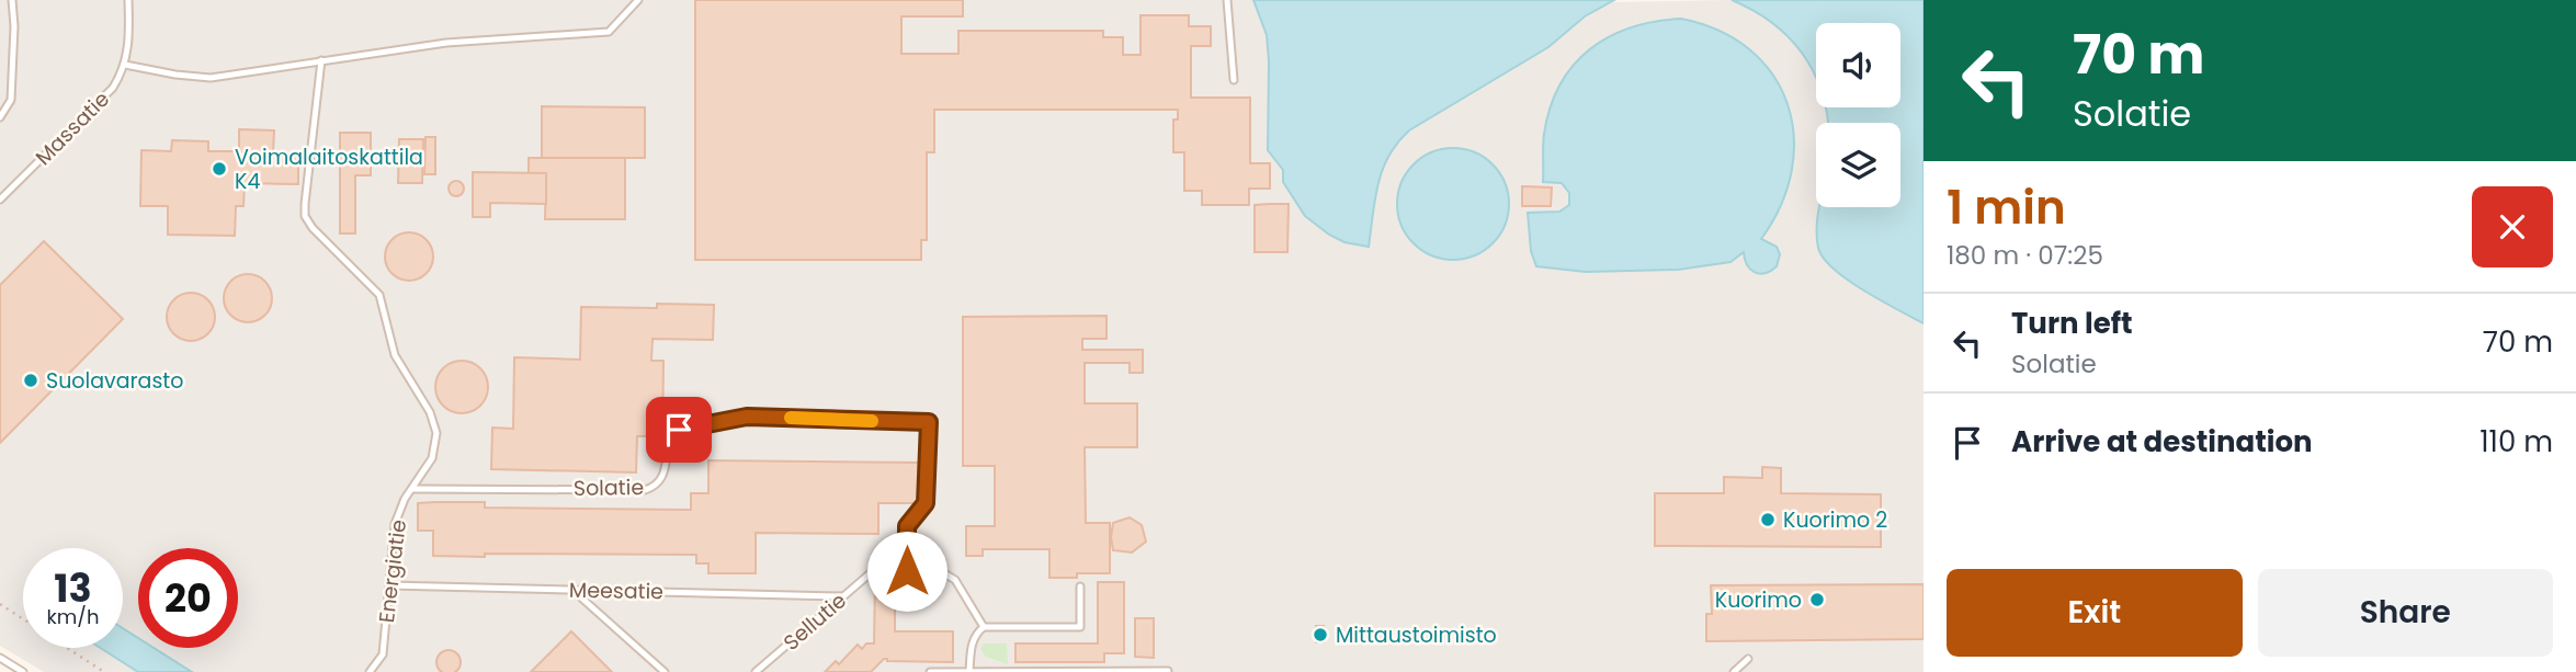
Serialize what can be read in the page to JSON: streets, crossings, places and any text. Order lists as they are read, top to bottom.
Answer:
{
  "streets": {
    "lane": [
      "Massatie",
      "Solatie",
      "Energiatie",
      "Meesatie",
      "Sellutie"
    ]
  },
  "crossings": [
    ["Solatie", "Energiatie"],
    ["Solatie", "Sellutie"],
    ["Energiatie", "Meesatie"],
    ["Meesatie", "Sellutie"]
  ],
  "places": [
    "Voimalaitoskattila K4",
    "Suolavarasto",
    "Kuorimo 2",
    "Kuorimo",
    "Mittaustoimisto"
  ],
  "page": {
    "turn": ["70 m", "Solatie"],
    "heading": ["1 min", "180 m · 07:25"],
    "list": [
      {
        "name": "Turn left",
        "note": "Solatie",
        "value": "70 m"
      },
      {
        "name": "Arrive at destination",
        "value": "110 m"
      }
    ],
    "speed": "13 km/h",
    "limit": "20",
    "buttons": ["Exit", "Share"]
  }
}
